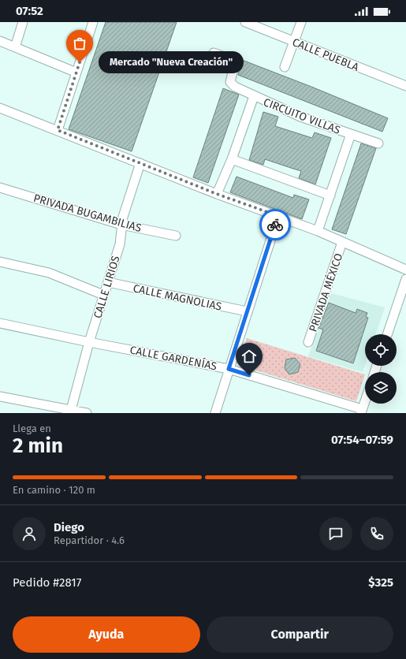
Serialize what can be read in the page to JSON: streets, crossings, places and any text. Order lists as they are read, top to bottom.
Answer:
{
  "streets": {
    "street": [
      "CALLE PUEBLA",
      "CIRCUITO VILLAS",
      "PRIVADA BUGAMBILIAS",
      "CALLE LIRIOS",
      "PRIVADA MÉXICO",
      "CALLE MAGNOLIAS",
      "CALLE GARDENÍAS"
    ]
  },
  "crossings": [
    ["PRIVADA BUGAMBILIAS", "CALLE LIRIOS"],
    ["CALLE LIRIOS", "CALLE MAGNOLIAS"],
    ["CALLE LIRIOS", "CALLE GARDENÍAS"]
  ],
  "places": ["Mercado \"Nueva Creación\""],
  "page": {
    "status": "07:52",
    "bubble": "Mercado \"Nueva Creación\"",
    "heading": ["2 min", "Llega en", "07:54–07:59"],
    "panel": [
      "Diego",
      "Repartidor · 4.6",
      "Pedido #2817",
      "$325"
    ],
    "bar": "En camino · 120 m",
    "buttons": ["Ayuda", "Compartir"]
  }
}
